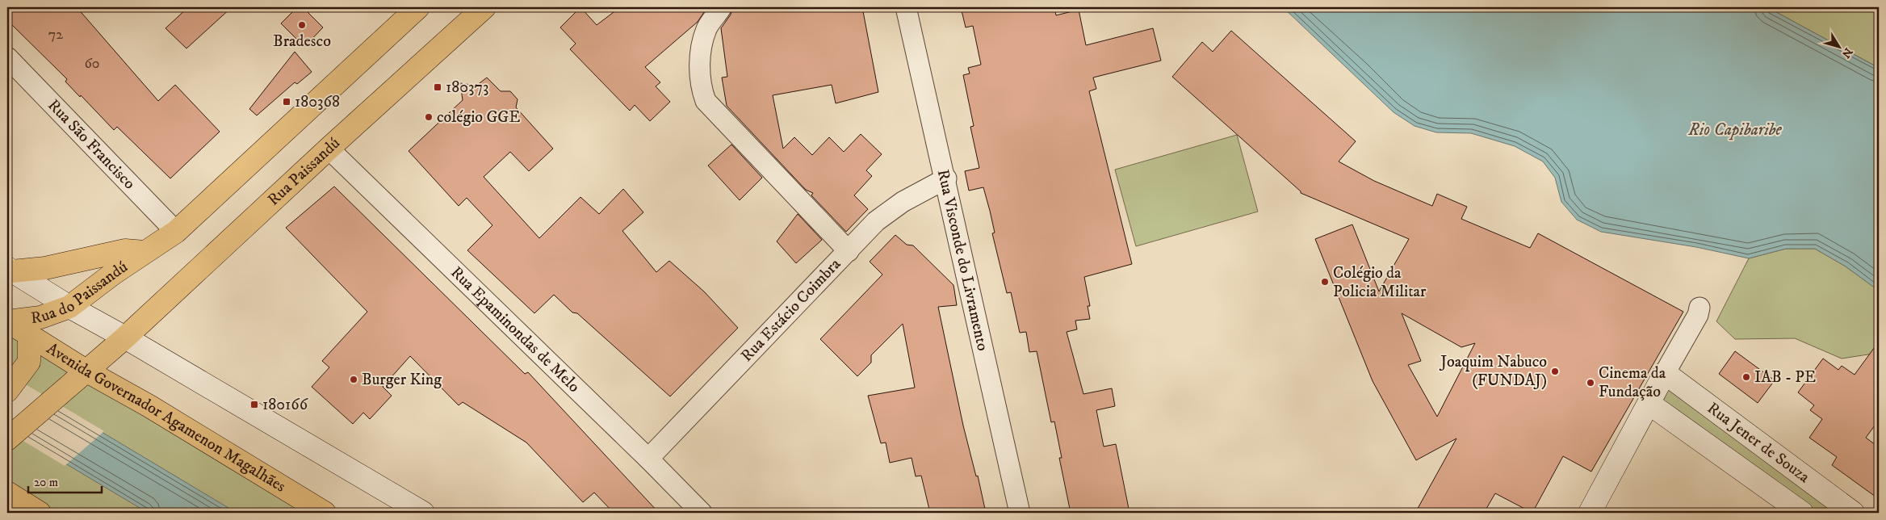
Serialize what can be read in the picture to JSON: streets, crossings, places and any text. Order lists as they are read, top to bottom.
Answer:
{
  "streets": {
    "highway": ["Rua Paissandú", "Rua do Paissandú", "Avenida Governador Agamenon Magalhães"],
    "main road": ["Rua Jener de Souza"],
    "street": [
      "Rua São Francisco",
      "Rua Visconde do Livramento",
      "Rua Estácio Coimbra",
      "Rua Epaminondas de Melo"
    ]
  },
  "crossings": [
    ["Rua Paissandú", "Rua Epaminondas de Melo"],
    ["Rua Visconde do Livramento", "Rua Estácio Coimbra"],
    ["Rua do Paissandú", "Avenida Governador Agamenon Magalhães"],
    ["Rua Estácio Coimbra", "Rua Epaminondas de Melo"]
  ],
  "water": ["Rio Capibaribe"],
  "places": {
    "other": [
      "Bradesco",
      "colégio GGE",
      "Colégio da Policia Militar",
      "Joaquim Nabuco (FUNDAJ)",
      "IAB - PE",
      "Burger King",
      "Cinema da Fundação"
    ],
    "transit": ["180373", "180368", "180166"]
  },
  "house_numbers": ["72", "60"],
  "scale_bar": "20 m",
  "north": "bottom right"
}
